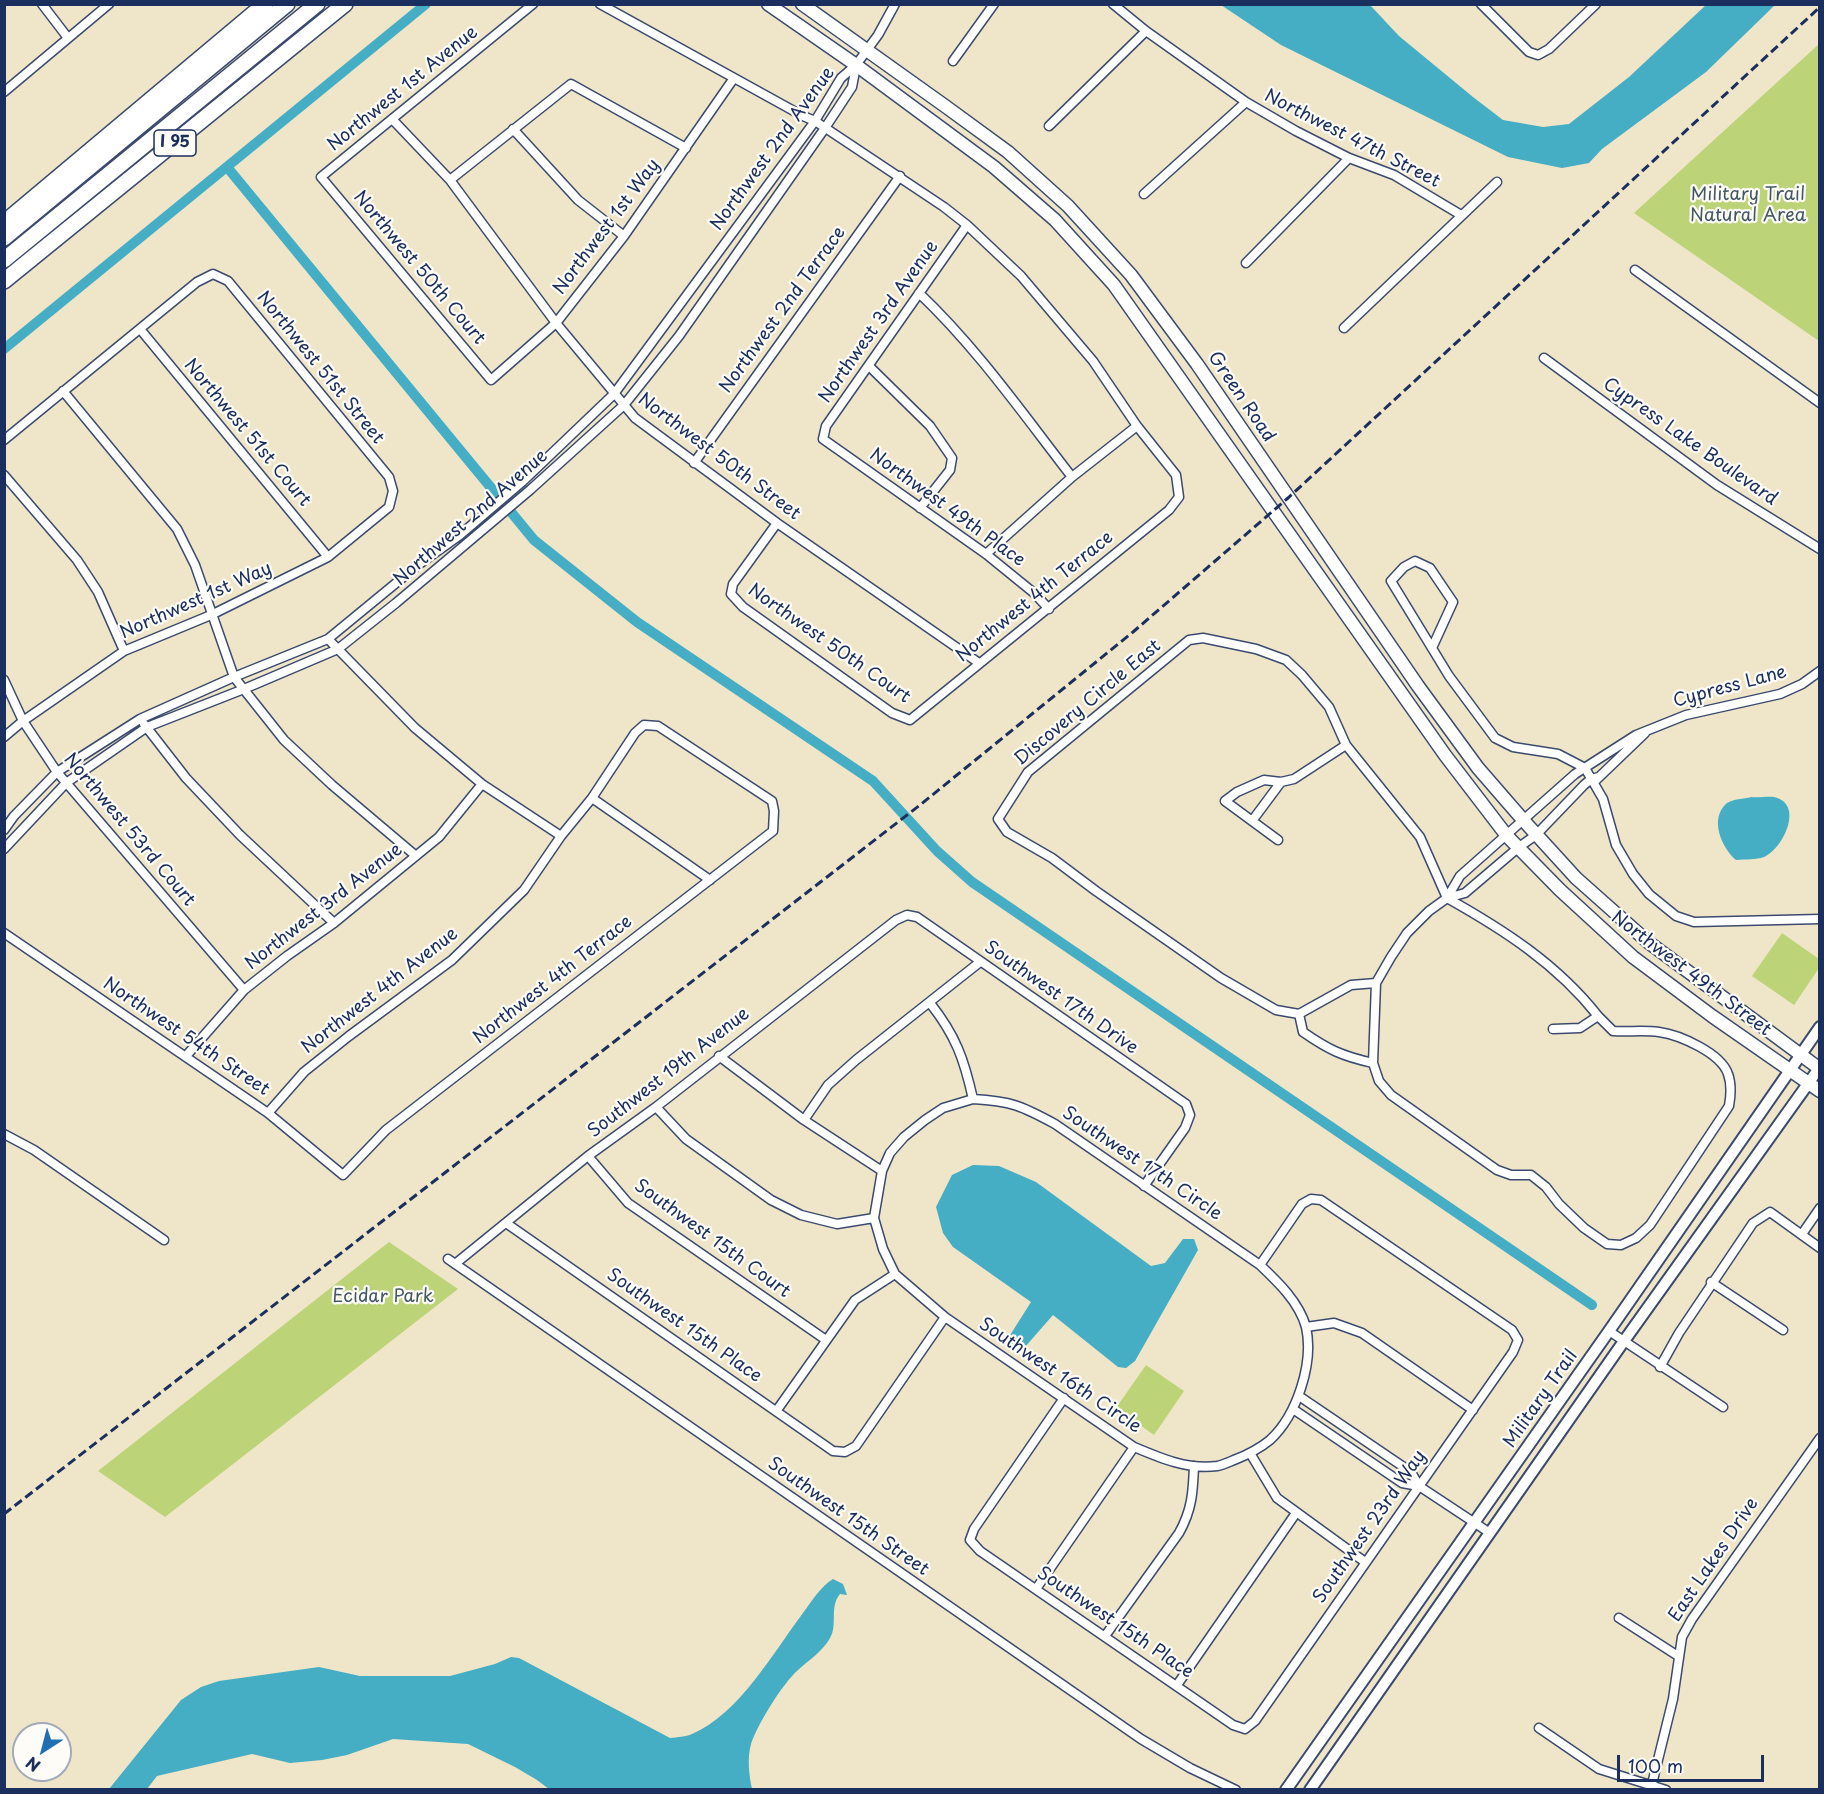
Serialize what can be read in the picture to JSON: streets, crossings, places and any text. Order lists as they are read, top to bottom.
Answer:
{
  "streets": {
    "highway": ["I 95"],
    "main road": ["Green Road", "Northwest 49th Street"],
    "street": [
      "Northwest 1st Avenue",
      "Northwest 47th Street",
      "Northwest 2nd Avenue",
      "Northwest 1st Way",
      "Northwest 50th Court",
      "Northwest 2nd Terrace",
      "Northwest 3rd Avenue",
      "Northwest 51st Street",
      "Northwest 51st Court",
      "Cypress Lake Boulevard",
      "Northwest 50th Street",
      "Northwest 49th Place",
      "Northwest 4th Terrace",
      "Cypress Lane",
      "Discovery Circle East",
      "Northwest 53rd Court",
      "Northwest 4th Avenue",
      "Southwest 17th Drive",
      "Northwest 54th Street",
      "Southwest 19th Avenue",
      "Southwest 17th Circle",
      "Southwest 15th Court",
      "Southwest 15th Place",
      "Southwest 16th Circle",
      "Military Trail",
      "Southwest 15th Street",
      "Southwest 23rd Way",
      "East Lakes Drive"
    ]
  },
  "crossings": [
    ["Northwest 1st Avenue", "Northwest 50th Court"],
    ["Northwest 1st Avenue", "Northwest 50th Street"],
    ["Northwest 2nd Avenue", "Northwest 50th Street"],
    ["Northwest 2nd Avenue", "Northwest 53rd Court"],
    ["Northwest 1st Way", "Northwest 50th Court"],
    ["Northwest 1st Way", "Northwest 51st Street"],
    ["Northwest 1st Way", "Northwest 51st Court"],
    ["Northwest 1st Way", "Northwest 50th Street"],
    ["Northwest 1st Way", "Northwest 53rd Court"],
    ["Northwest 50th Court", "Northwest 50th Street"],
    ["Northwest 50th Court", "Northwest 4th Terrace"],
    ["Northwest 2nd Terrace", "Northwest 50th Street"],
    ["Northwest 3rd Avenue", "Northwest 49th Place"],
    ["Northwest 3rd Avenue", "Northwest 53rd Court"],
    ["Northwest 3rd Avenue", "Northwest 54th Street"],
    ["Northwest 51st Street", "Northwest 51st Court"],
    ["Green Road", "Cypress Lane"],
    ["Green Road", "Northwest 49th Street"],
    ["Northwest 50th Street", "Northwest 4th Terrace"],
    ["Northwest 49th Place", "Northwest 4th Terrace"],
    ["Northwest 4th Terrace", "Northwest 4th Avenue"],
    ["Northwest 4th Terrace", "Northwest 54th Street"],
    ["Cypress Lane", "Discovery Circle East"],
    ["Cypress Lane", "Northwest 49th Street"],
    ["Northwest 49th Street", "Military Trail"],
    ["Northwest 4th Avenue", "Northwest 54th Street"],
    ["Southwest 17th Drive", "Southwest 19th Avenue"],
    ["Southwest 17th Drive", "Southwest 17th Circle"],
    ["Southwest 19th Avenue", "Southwest 15th Court"],
    ["Southwest 19th Avenue", "Southwest 15th Place"],
    ["Southwest 19th Avenue", "Southwest 15th Street"],
    ["Southwest 17th Circle", "Southwest 16th Circle"],
    ["Southwest 17th Circle", "Southwest 23rd Way"],
    ["Southwest 15th Place", "Southwest 16th Circle"],
    ["Southwest 15th Place", "Southwest 23rd Way"]
  ],
  "parks": ["Military Trail Natural Area", "Ecidar Park"],
  "scale_bar": "100 m",
  "north": "bottom left"
}
